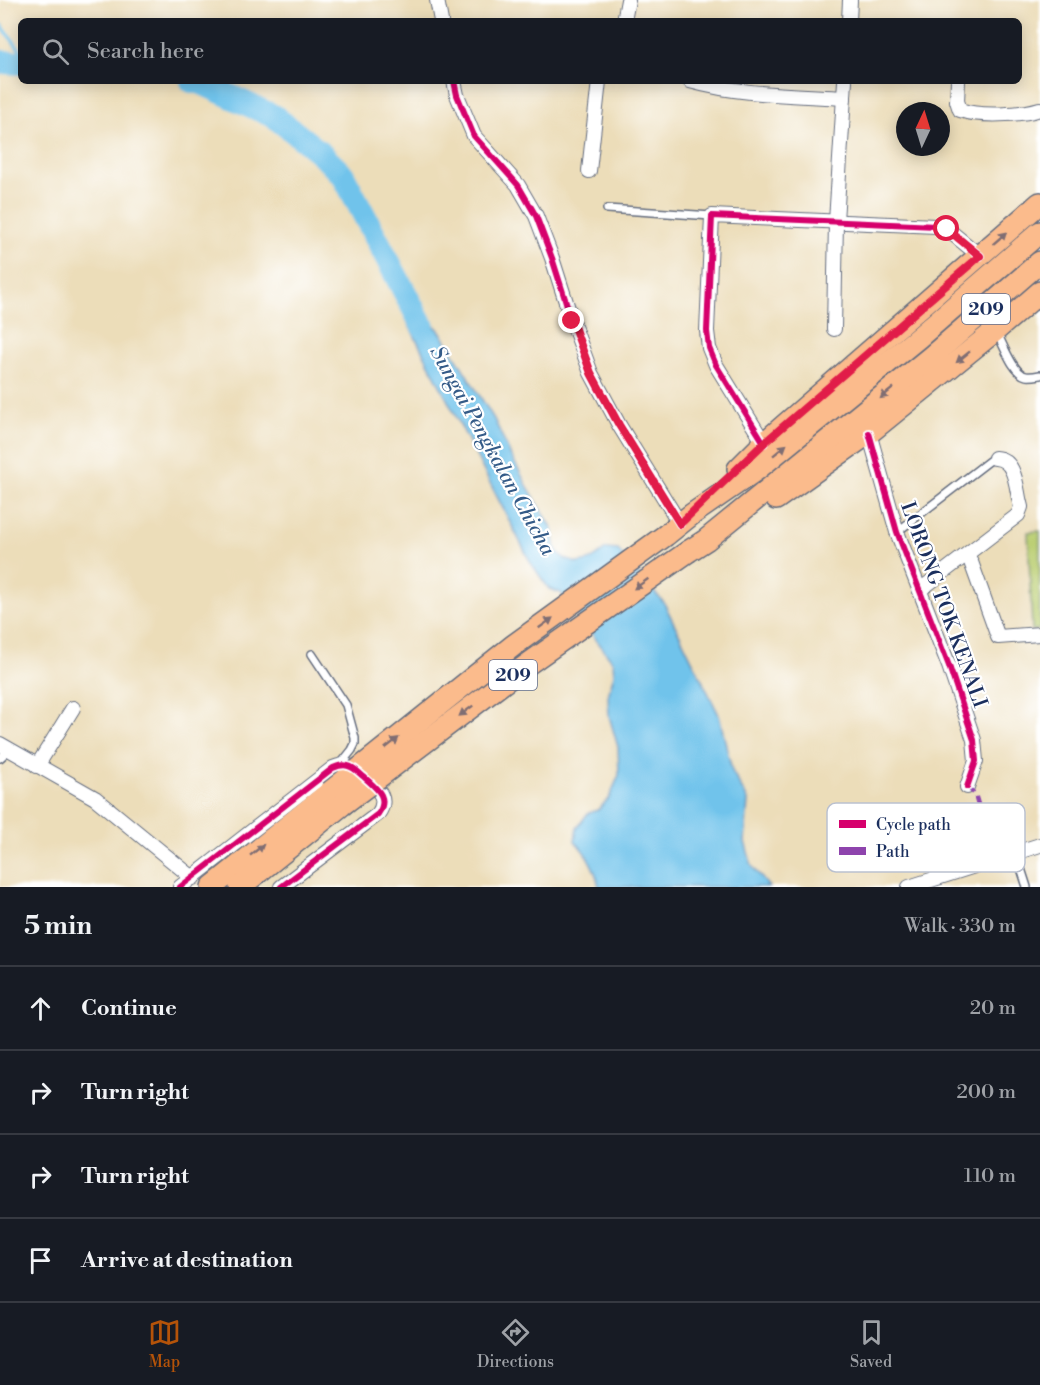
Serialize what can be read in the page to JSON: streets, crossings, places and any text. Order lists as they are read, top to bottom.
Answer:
{
  "streets": {
    "main road": ["209"],
    "street": ["LORONG TOK KENALI"]
  },
  "water": ["Sungai Pengkalan Chicha"],
  "legend": ["Cycle path", "Path"],
  "north": "top",
  "page": {
    "search": "Search here",
    "heading": ["5 min", "Walk · 330 m"],
    "list": [
      ["Continue", "20 m"],
      ["Turn right", "200 m"],
      ["Turn right", "110 m"],
      "Arrive at destination"
    ],
    "nav": ["Map", "Directions", "Saved"]
  }
}
